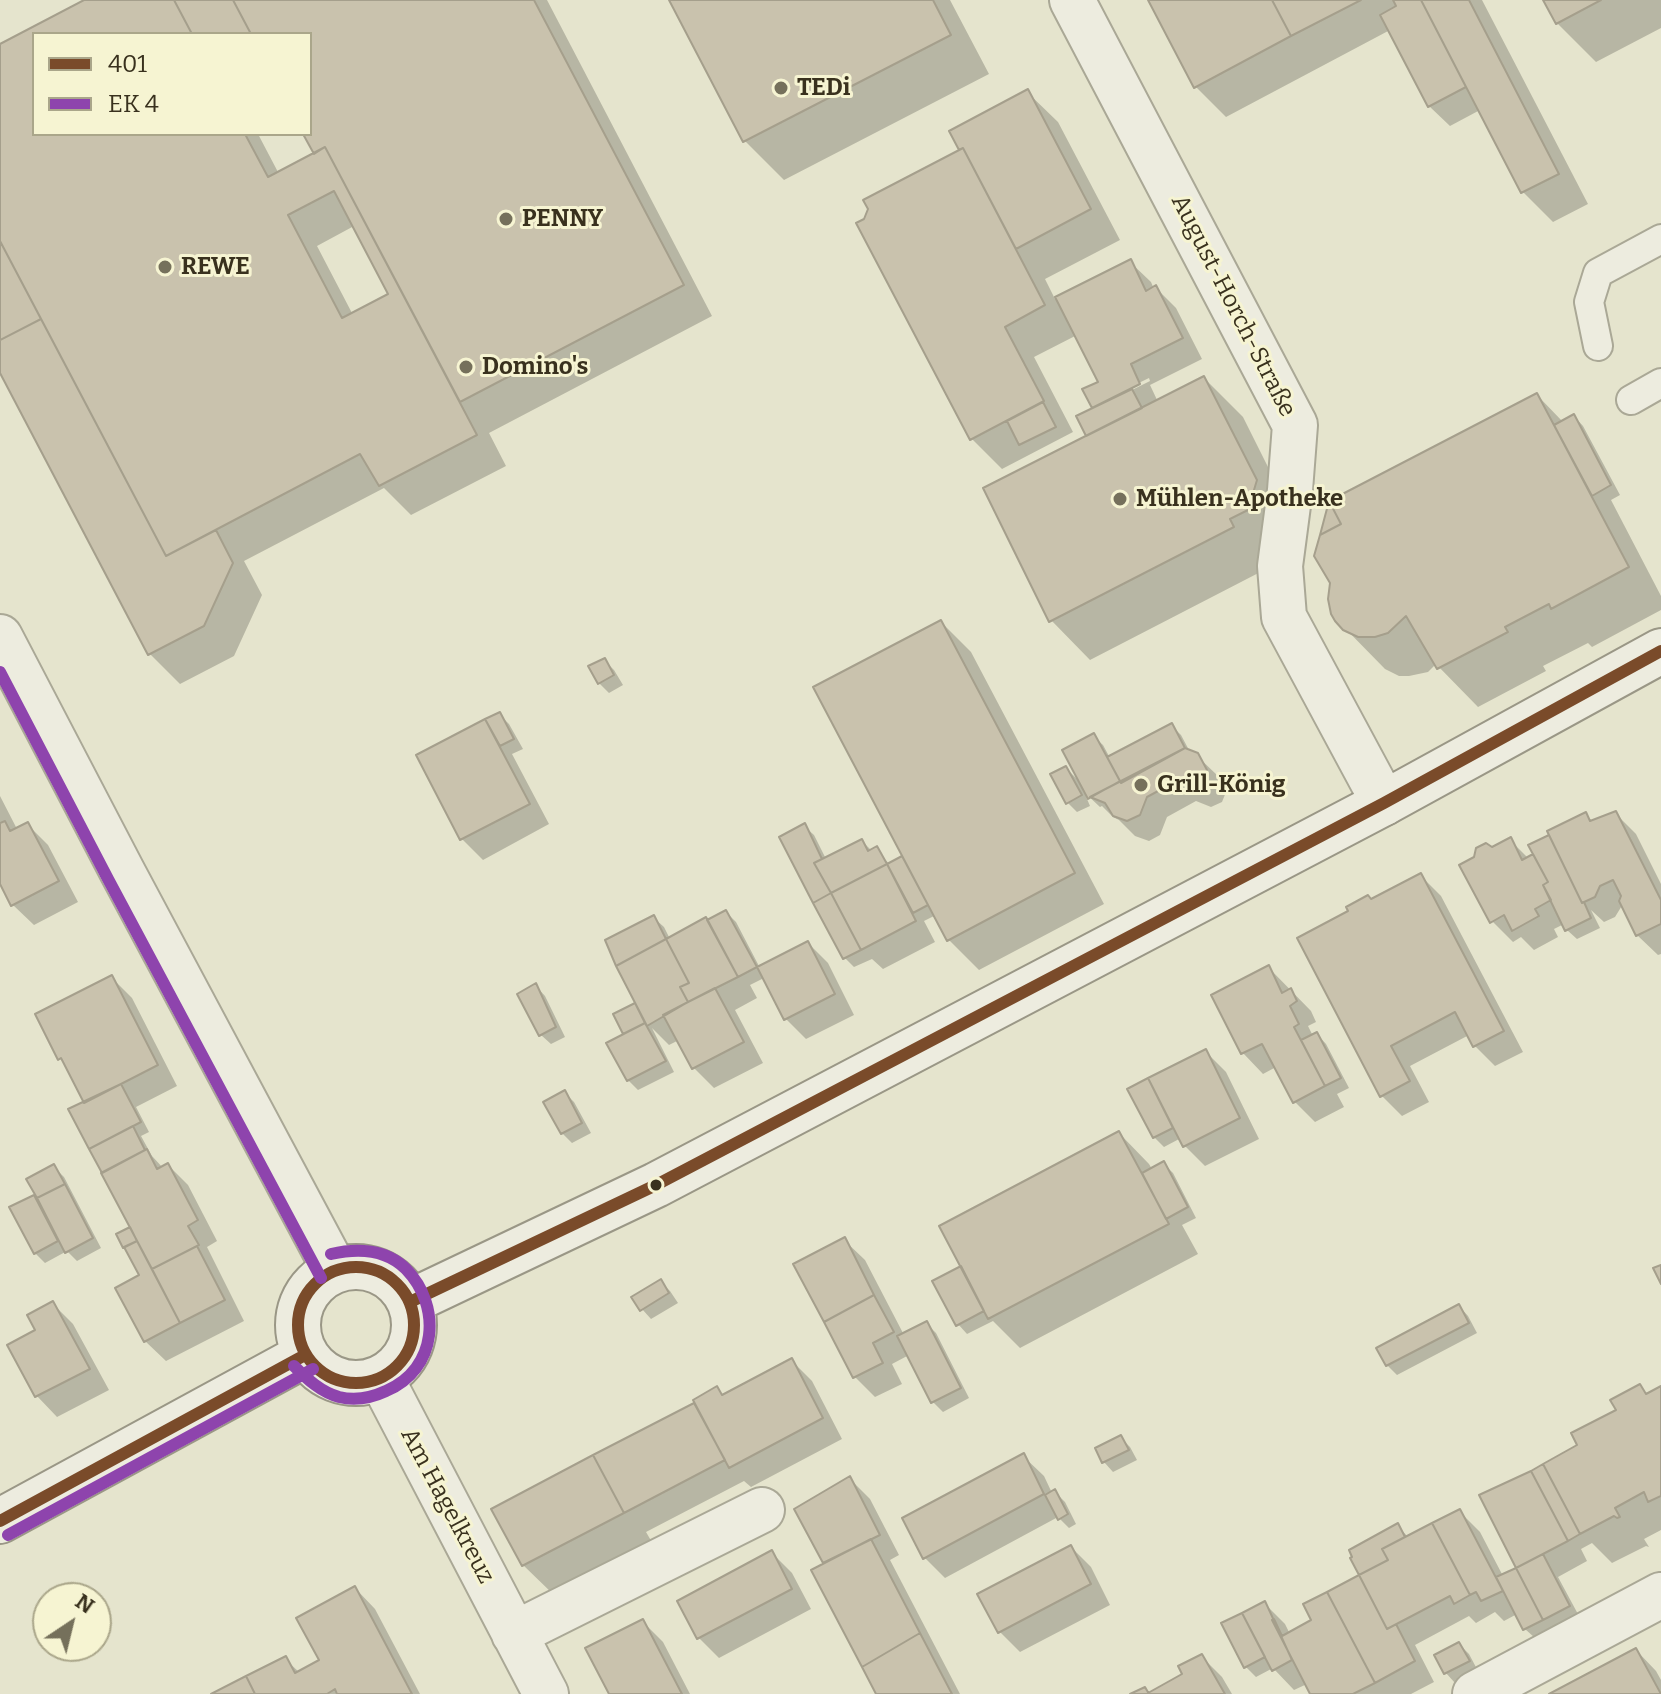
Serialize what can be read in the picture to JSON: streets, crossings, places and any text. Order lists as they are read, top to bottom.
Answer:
{
  "streets": {
    "street": ["August-Horch-Straße", "Am Hagelkreuz"]
  },
  "places": [
    "TEDi",
    "PENNY",
    "REWE",
    "Domino's",
    "Mühlen-Apotheke",
    "Grill-König"
  ],
  "lines": ["transit line 401"],
  "legend": ["401", "EK 4"],
  "north": "top right"
}
